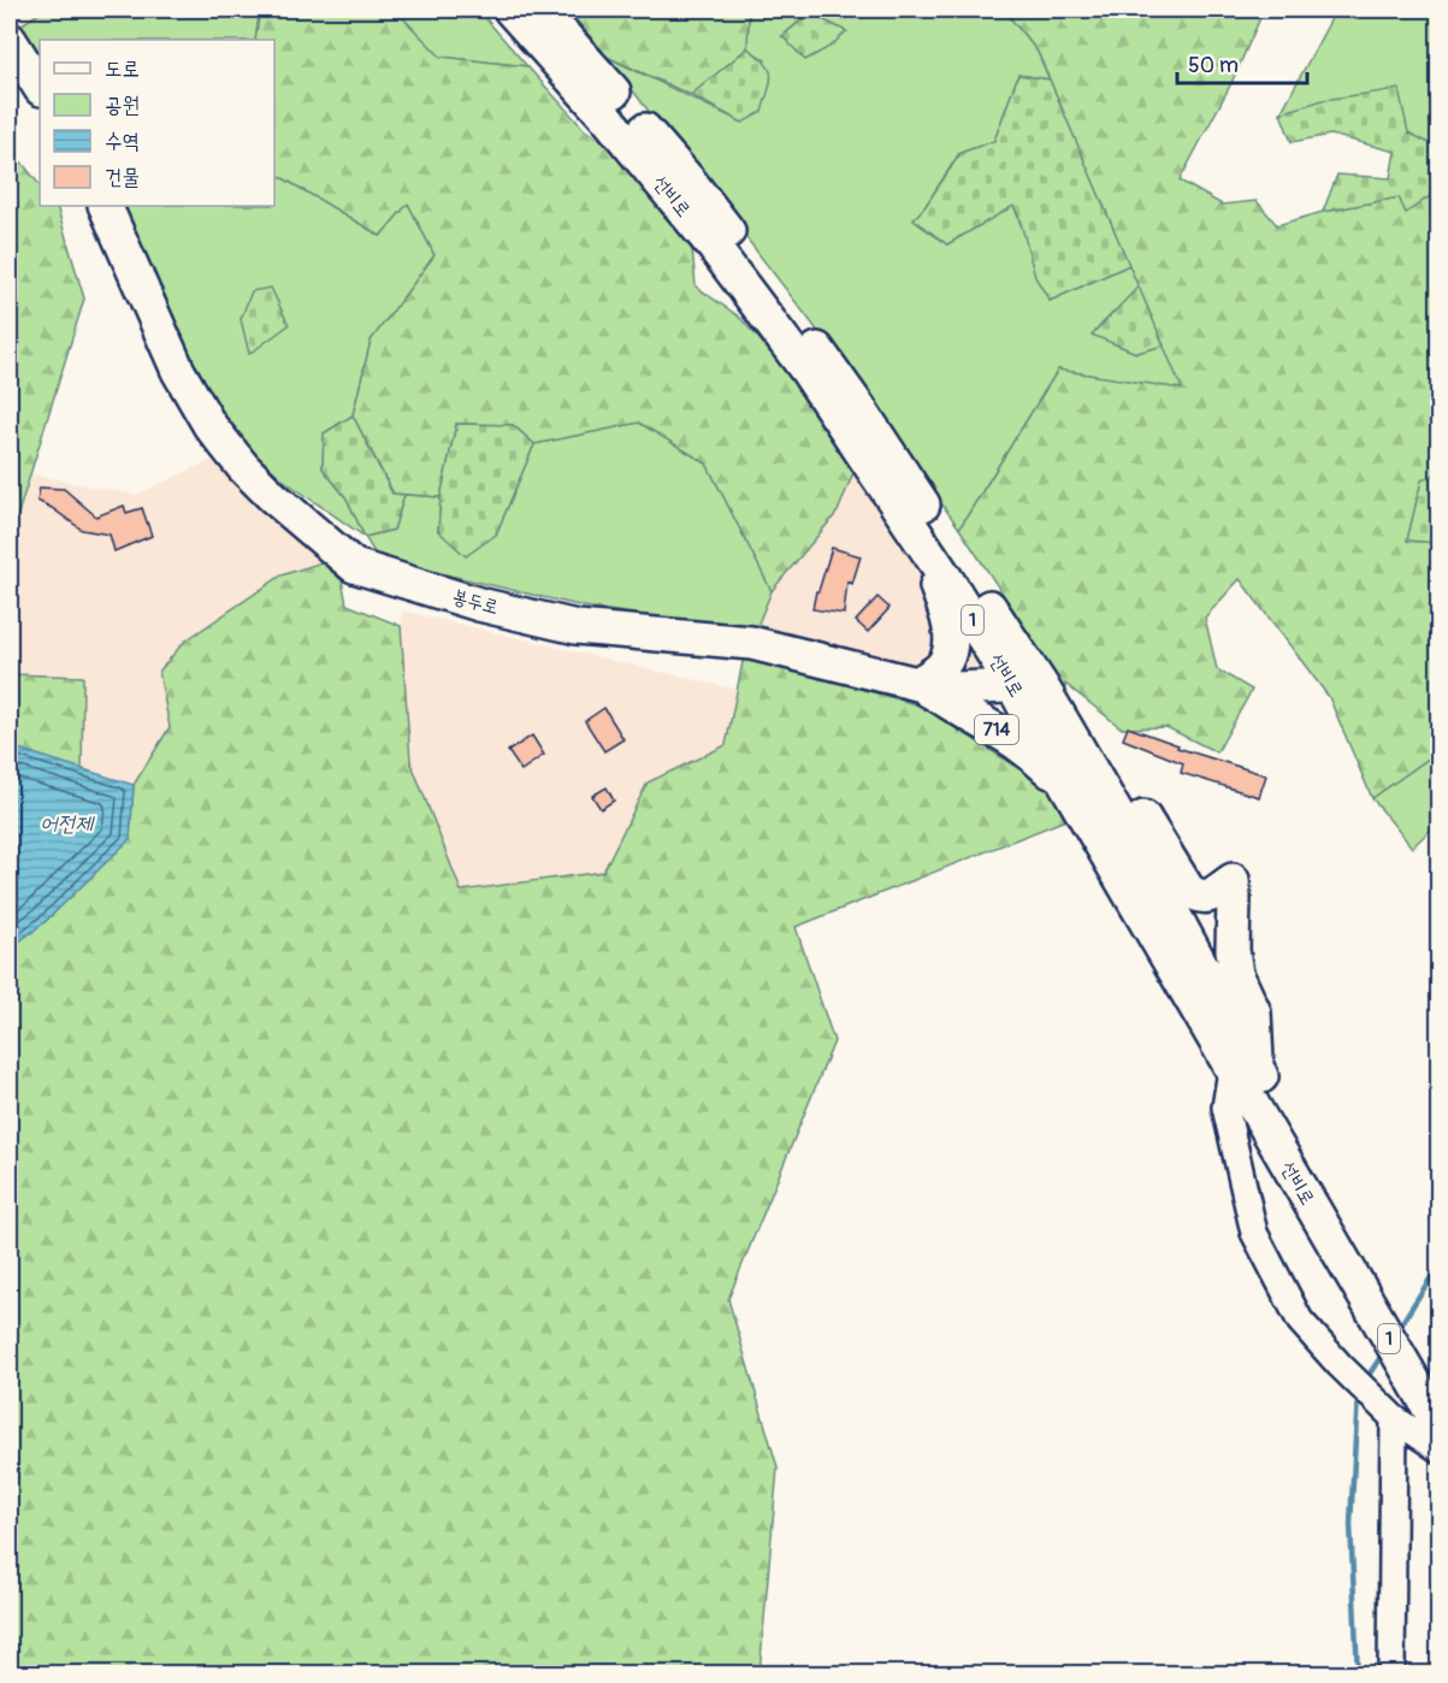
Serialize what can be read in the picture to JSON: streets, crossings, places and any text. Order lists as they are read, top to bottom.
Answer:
{
  "streets": {
    "main road": [
      "선비로",
      "봉두로",
      "1",
      "714"
    ]
  },
  "crossings": [
    ["선비로", "봉두로"],
    ["선비로", "1"],
    ["선비로", "714"],
    ["봉두로", "714"]
  ],
  "water": ["어전제"],
  "legend": [
    "도로",
    "공원",
    "수역",
    "건물"
  ],
  "scale_bar": "50 m"
}
